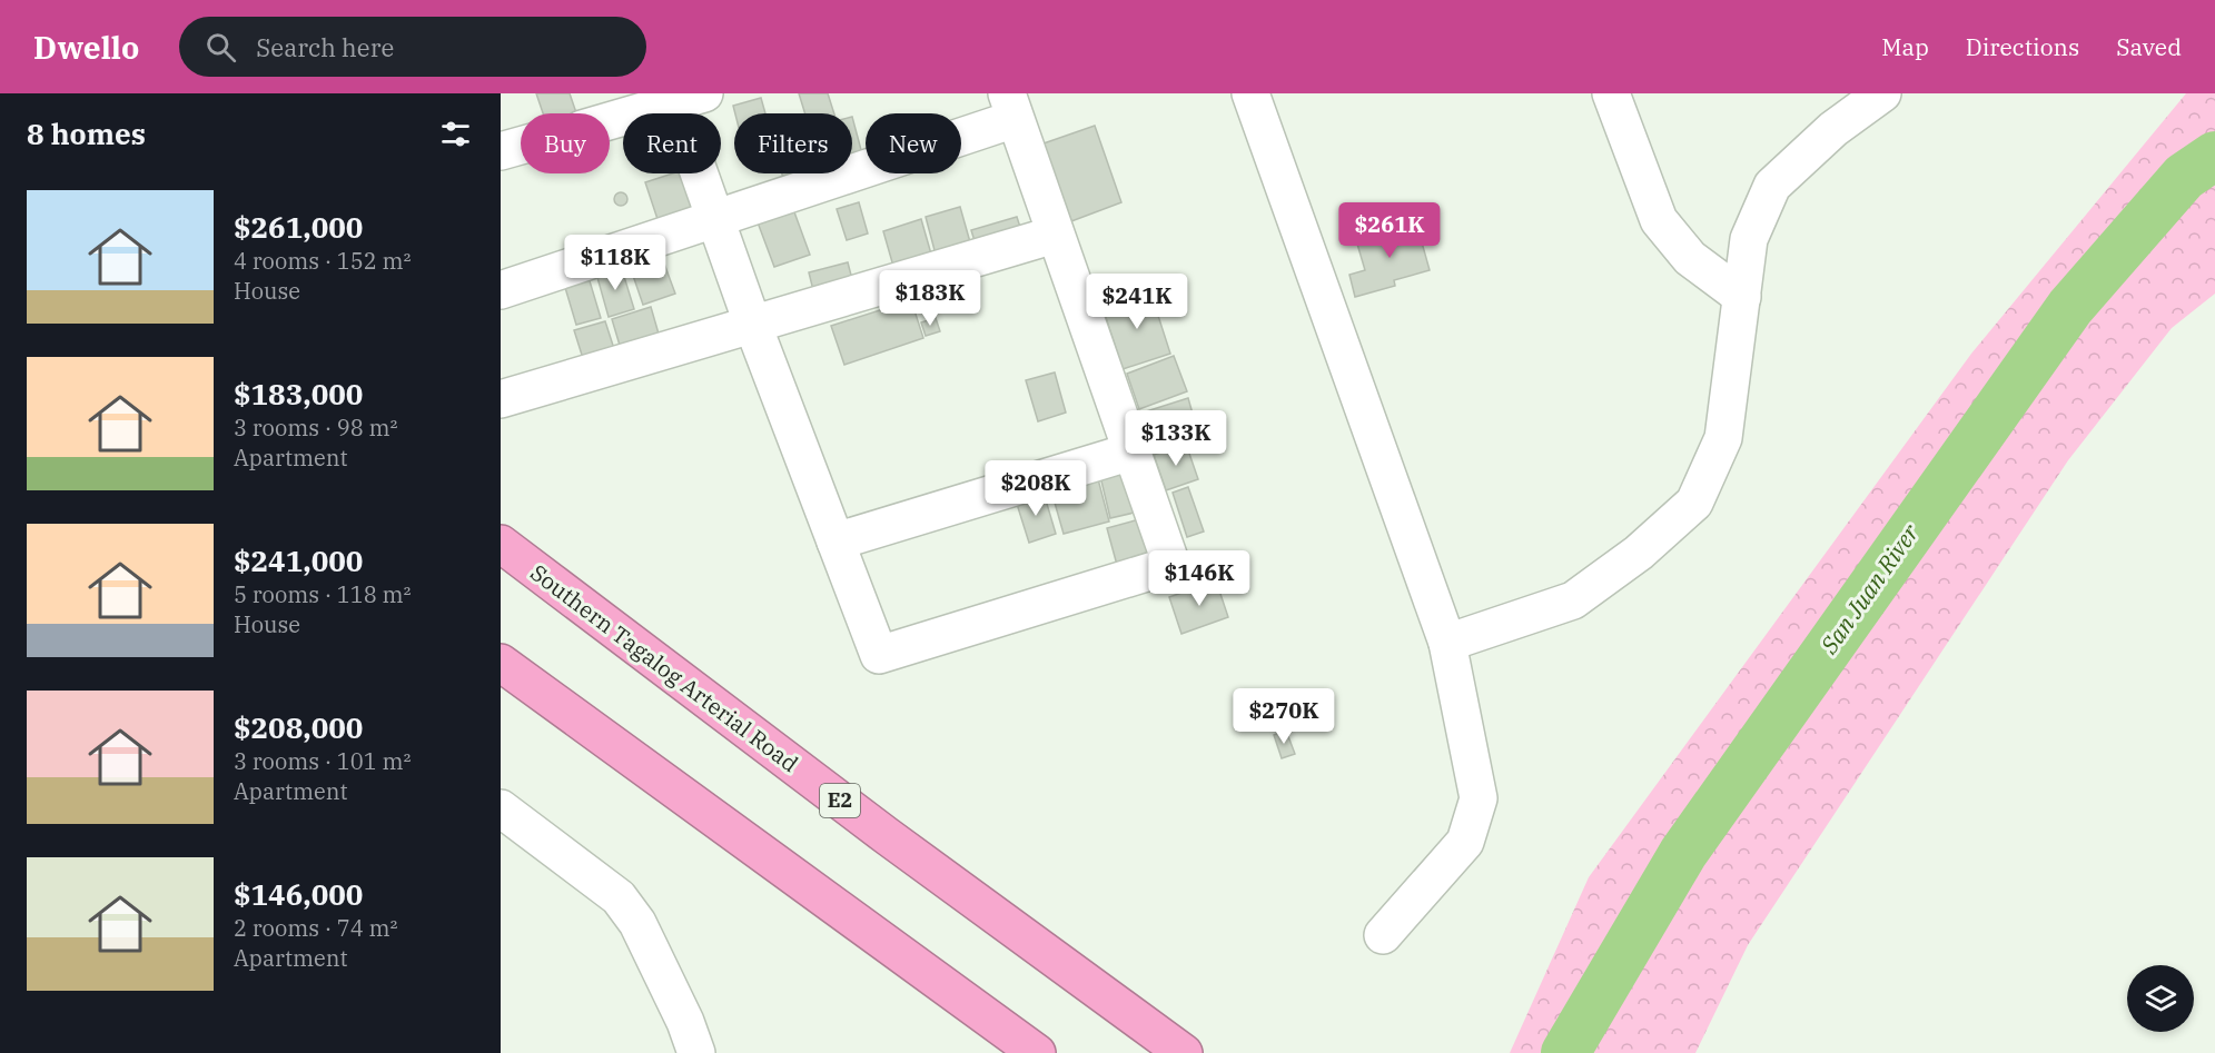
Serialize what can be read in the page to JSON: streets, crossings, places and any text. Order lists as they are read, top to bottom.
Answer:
{
  "streets": {
    "highway": ["Southern Tagalog Arterial Road", "E2"]
  },
  "water": ["San Juan River"],
  "page": {
    "header": "Dwello",
    "search": "Search here",
    "nav": ["Map", "Directions", "Saved"],
    "heading": "8 homes",
    "chip": [
      "Buy",
      "Rent",
      "Filters",
      "New"
    ],
    "list": [
      {
        "name": "$261,000",
        "note": "4 rooms · 152 m² · House"
      },
      {
        "name": "$183,000",
        "note": "3 rooms · 98 m² · Apartment"
      },
      {
        "name": "$241,000",
        "note": "5 rooms · 118 m² · House"
      },
      {
        "name": "$208,000",
        "note": "3 rooms · 101 m² · Apartment"
      },
      {
        "name": "$146,000",
        "note": "2 rooms · 74 m² · Apartment"
      }
    ],
    "price": [
      "$261K",
      "$118K",
      "$183K",
      "$241K",
      "$133K",
      "$208K",
      "$146K",
      "$270K"
    ]
  }
}
